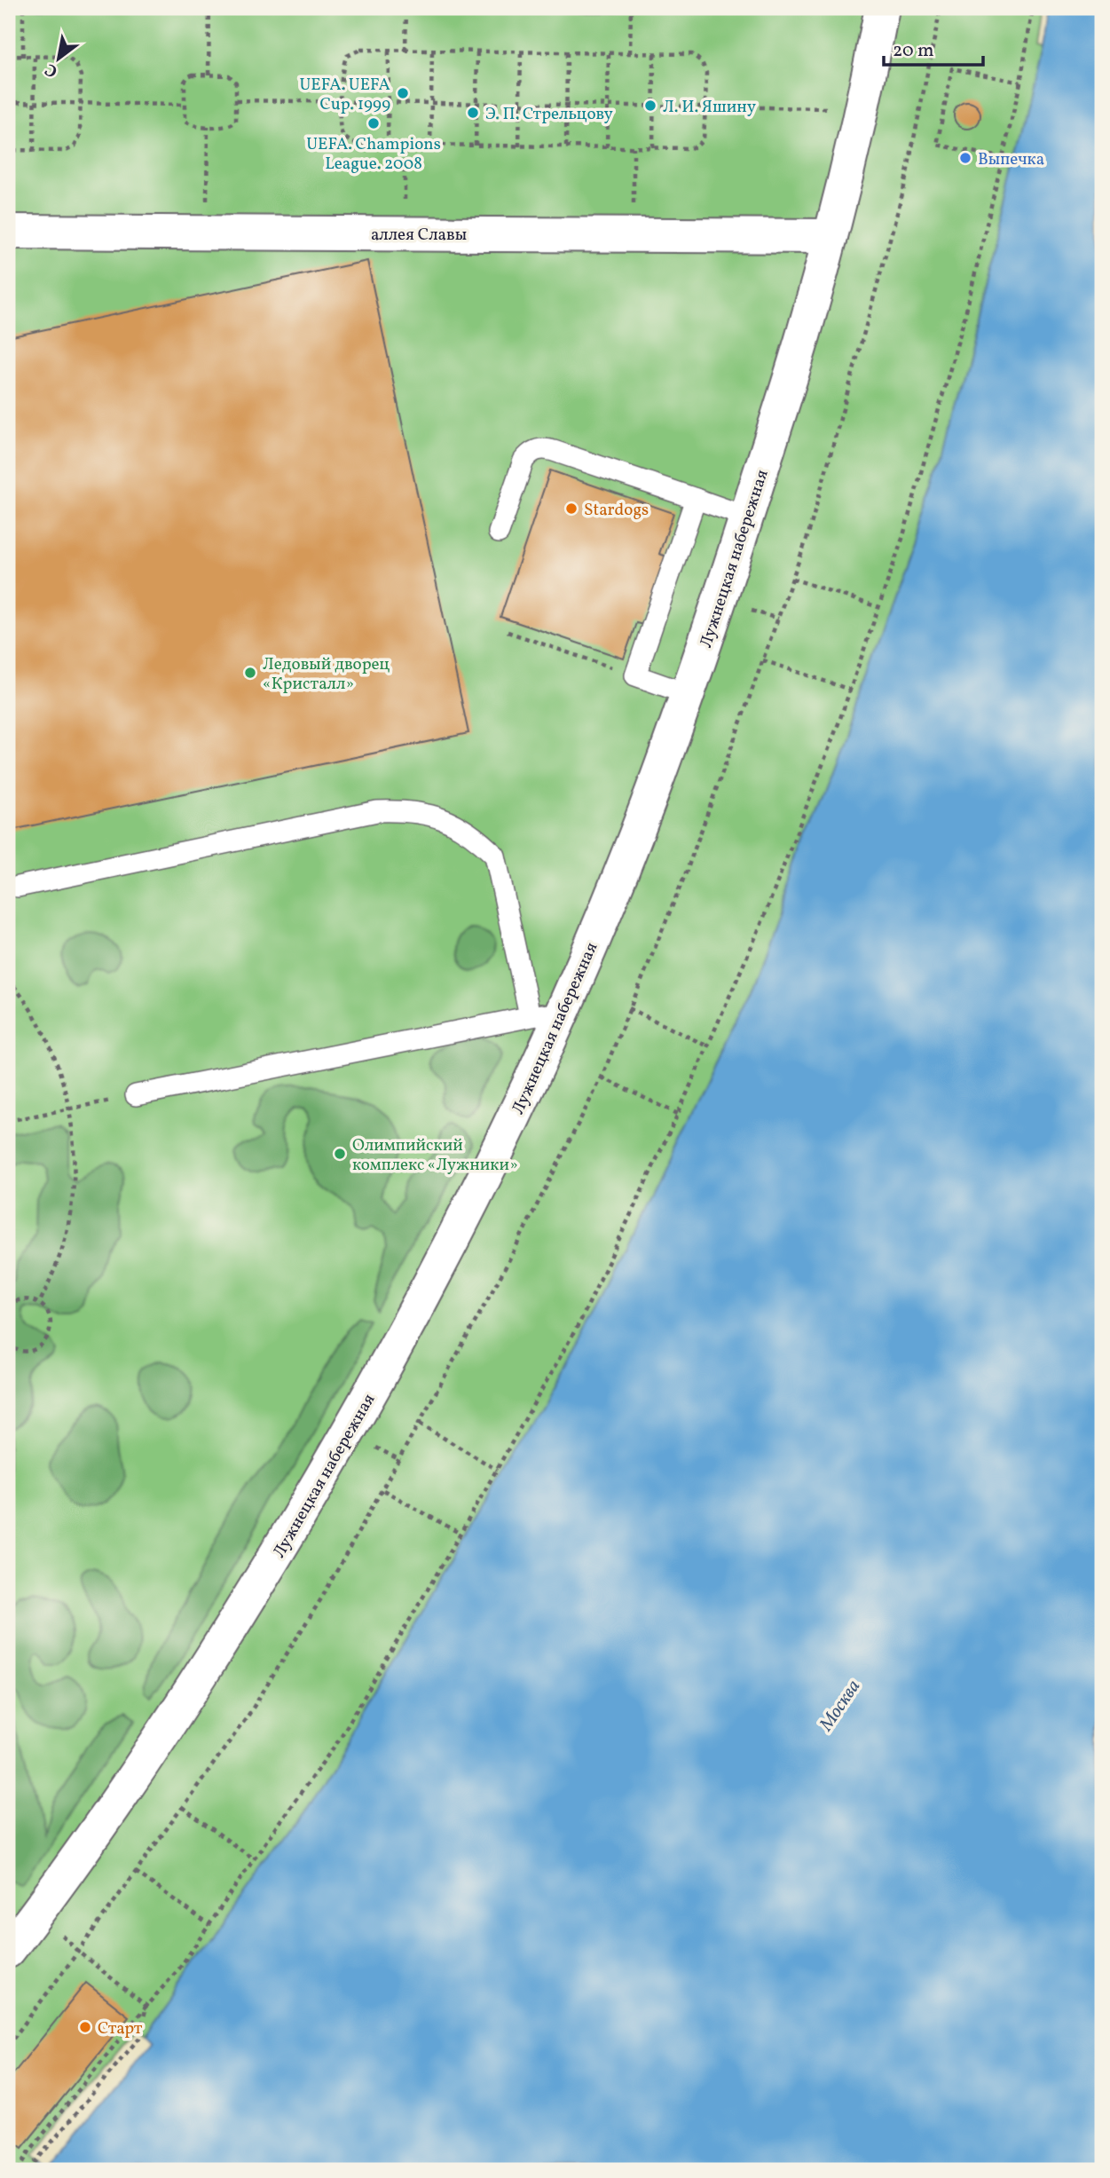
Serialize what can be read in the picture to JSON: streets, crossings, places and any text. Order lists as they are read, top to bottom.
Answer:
{
  "streets": {
    "street": ["аллея Славы", "Лужнецкая набережная"]
  },
  "crossings": [
    ["аллея Славы", "Лужнецкая набережная"]
  ],
  "water": ["Москва"],
  "places": [
    "UEFA. UEFA Cup. 1999",
    "Л. И. Яшину",
    "Э. П. Стрельцову",
    "UEFA. Champions League. 2008",
    "Выпечка",
    "Stardogs",
    "Ледовый дворец «Кристалл»",
    "Олимпийский комплекс «Лужники»",
    "Старт"
  ],
  "scale_bar": "20 m",
  "north": "bottom left"
}
